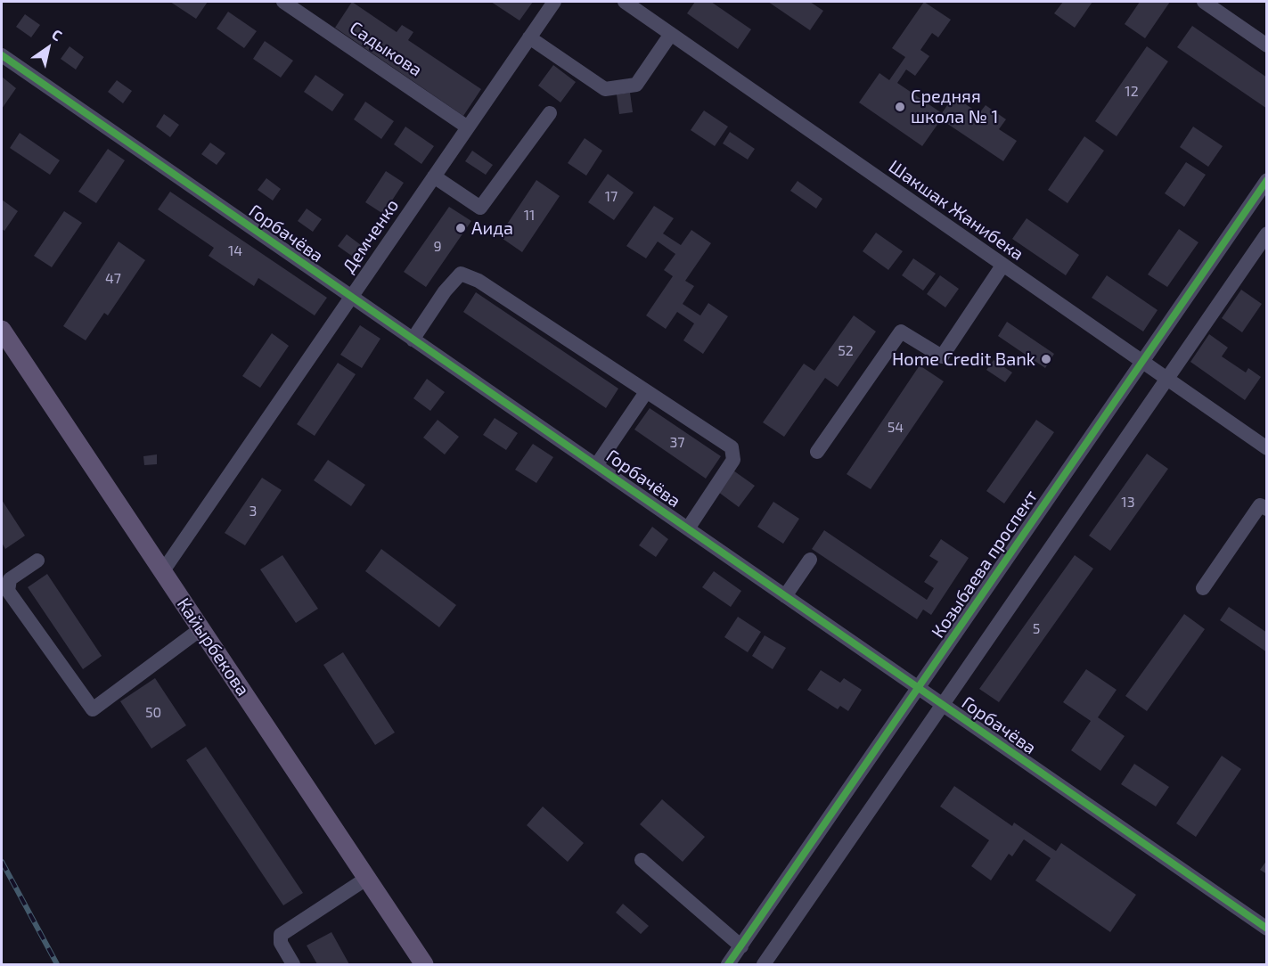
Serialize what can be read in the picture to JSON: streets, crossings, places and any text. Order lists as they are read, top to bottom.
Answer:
{
  "streets": {
    "main road": ["Кайырбекова"],
    "street": [
      "Садыкова",
      "Шакшак Жанибека",
      "Горбачёва",
      "Демченко",
      "Козыбаева проспект"
    ]
  },
  "crossings": [
    ["Садыкова", "Демченко"],
    ["Шакшак Жанибека", "Козыбаева проспект"],
    ["Горбачёва", "Демченко"],
    ["Горбачёва", "Козыбаева проспект"],
    ["Демченко", "Кайырбекова"]
  ],
  "places": ["Средняя школа № 1", "Аида", "Home Credit Bank"],
  "house_numbers": [
    "12",
    "17",
    "11",
    "9",
    "14",
    "47",
    "52",
    "54",
    "37",
    "13",
    "3",
    "5",
    "50"
  ],
  "north": "top right"
}
